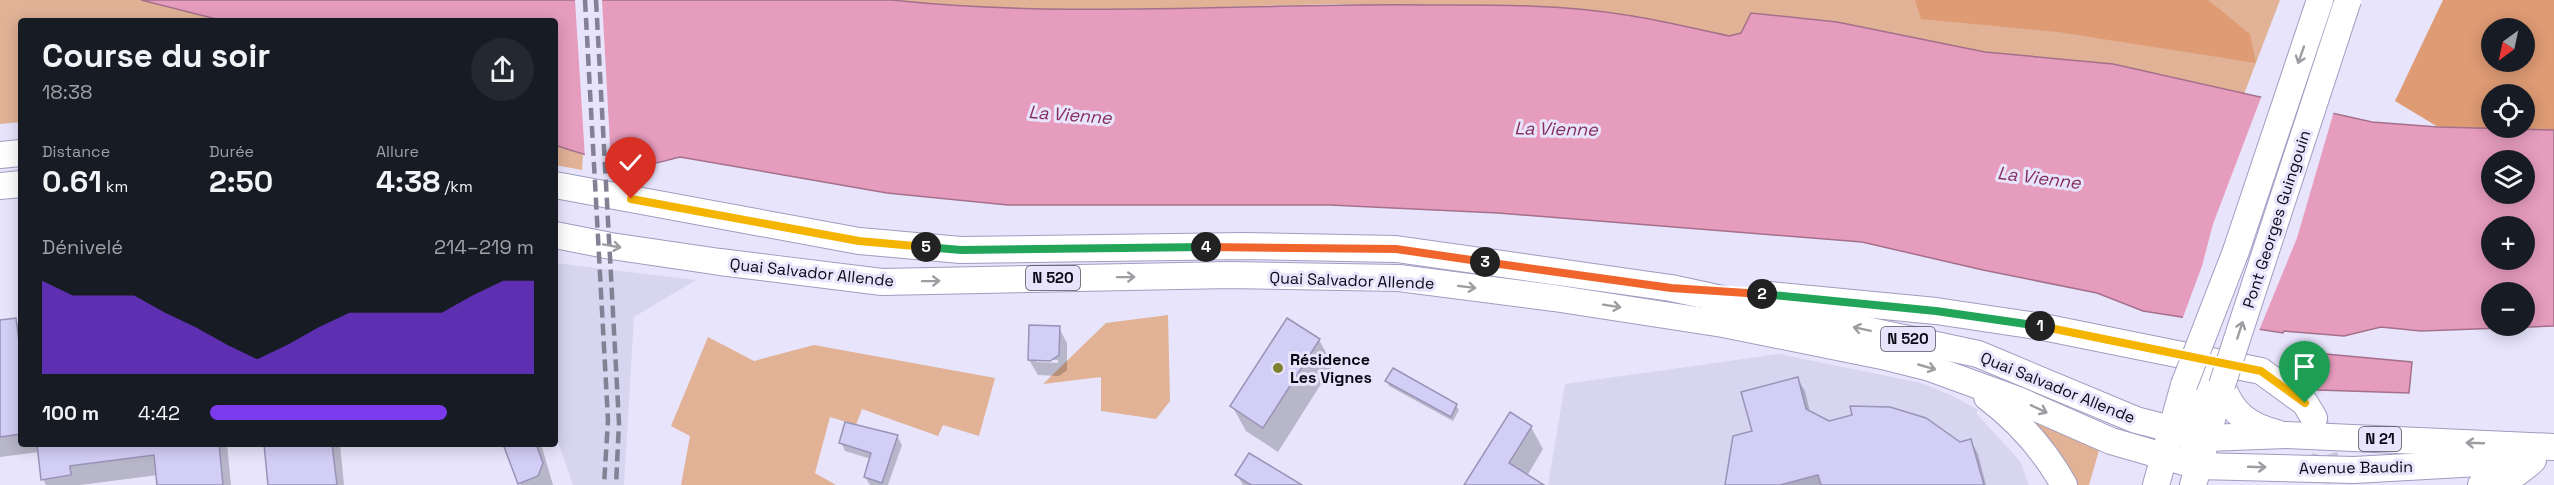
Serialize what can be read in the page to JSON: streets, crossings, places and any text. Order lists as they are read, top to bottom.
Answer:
{
  "streets": {
    "main road": [
      "Pont Georges Guingouin",
      "Quai Salvador Allende",
      "N 520",
      "N 21",
      "Avenue Baudin"
    ]
  },
  "crossings": [
    ["Pont Georges Guingouin", "Quai Salvador Allende"],
    ["Pont Georges Guingouin", "Avenue Baudin"],
    ["Quai Salvador Allende", "Avenue Baudin"]
  ],
  "water": ["La Vienne"],
  "places": ["Résidence Les Vignes"],
  "north": "bottom left",
  "page": {
    "map_buttons": ["+", "−"],
    "heading": ["Course du soir", "18:38"],
    "stats": [
      ["Distance", "0.61 km"],
      ["Durée", "2:50"],
      ["Allure", "4:38 /km"]
    ],
    "chart": ["Dénivelé", "214–219 m"],
    "pins": [
      "4",
      "5",
      "3",
      "2",
      "1"
    ],
    "list": [
      {
        "name": "100 m",
        "note": "4:42"
      }
    ]
  }
}
